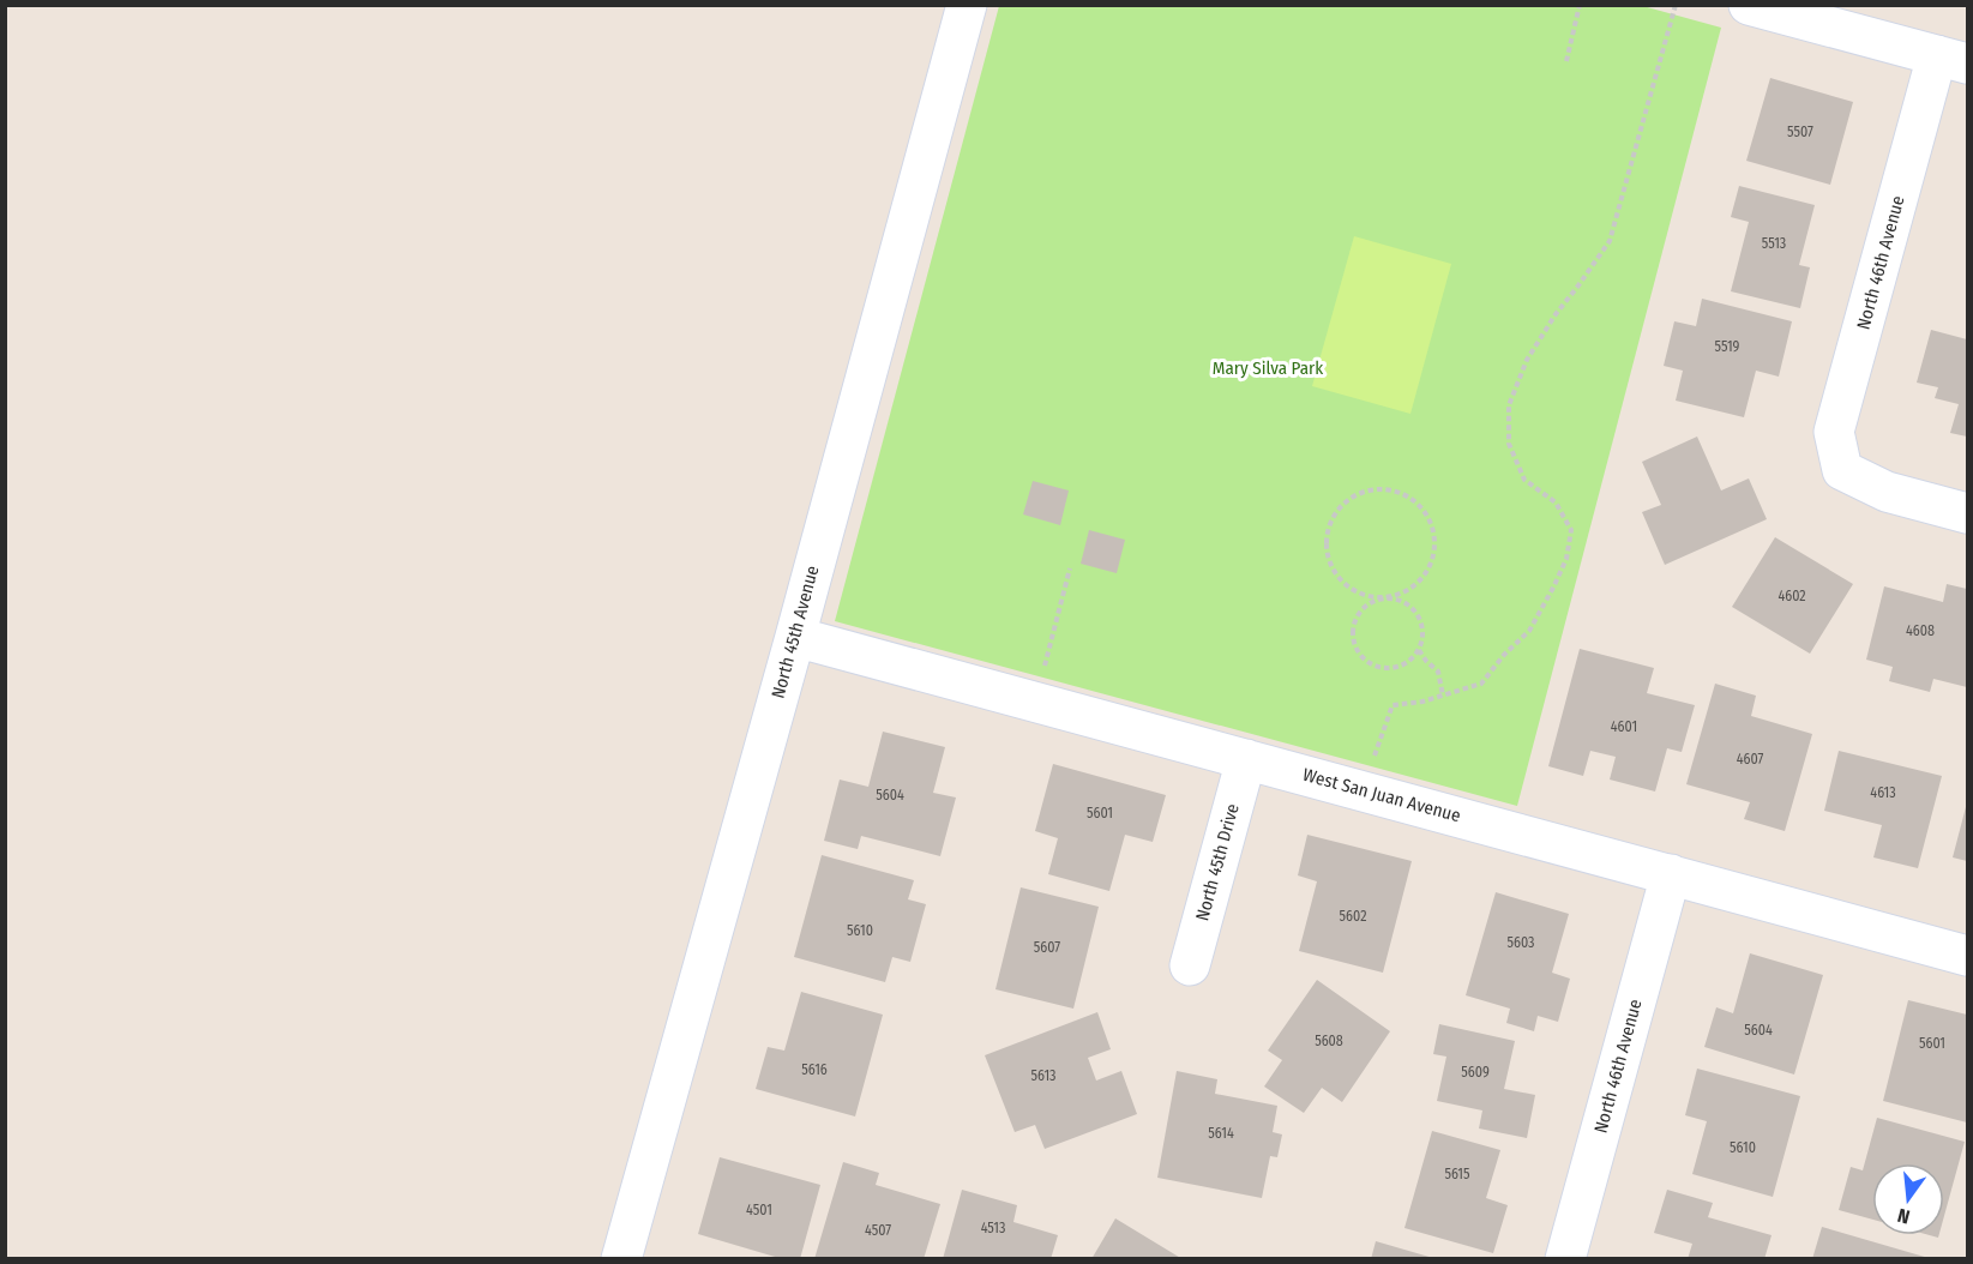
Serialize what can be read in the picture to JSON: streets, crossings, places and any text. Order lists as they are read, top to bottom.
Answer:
{
  "streets": {
    "street": [
      "North 46th Avenue",
      "North 45th Avenue",
      "West San Juan Avenue",
      "North 45th Drive"
    ]
  },
  "crossings": [
    ["North 46th Avenue", "West San Juan Avenue"],
    ["North 45th Avenue", "West San Juan Avenue"],
    ["West San Juan Avenue", "North 45th Drive"]
  ],
  "parks": ["Mary Silva Park"],
  "house_numbers": [
    "5507",
    "5513",
    "5519",
    "4602",
    "4608",
    "4601",
    "4607",
    "4613",
    "5604",
    "5601",
    "5602",
    "5610",
    "5603",
    "5607",
    "5604",
    "5608",
    "5601",
    "5616",
    "5609",
    "5613",
    "5614",
    "5610",
    "5615",
    "4501",
    "4513",
    "4507"
  ],
  "north": "bottom"
}
